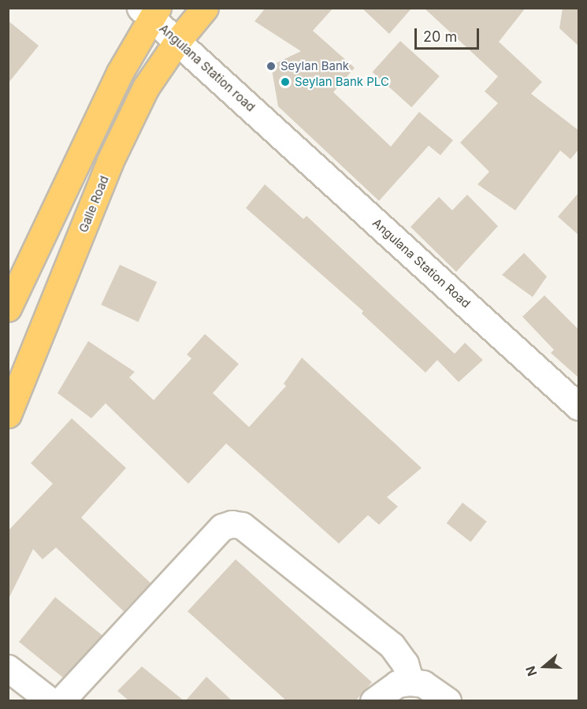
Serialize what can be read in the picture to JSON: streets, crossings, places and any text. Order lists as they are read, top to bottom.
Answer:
{
  "streets": {
    "highway": ["Galle Road"],
    "street": ["Angulana Station road", "Angulana Station Road"]
  },
  "crossings": [
    ["Angulana Station road", "Galle Road"],
    ["Angulana Station road", "Angulana Station Road"]
  ],
  "places": ["Seylan Bank", "Seylan Bank PLC"],
  "scale_bar": "20 m",
  "north": "left"
}
